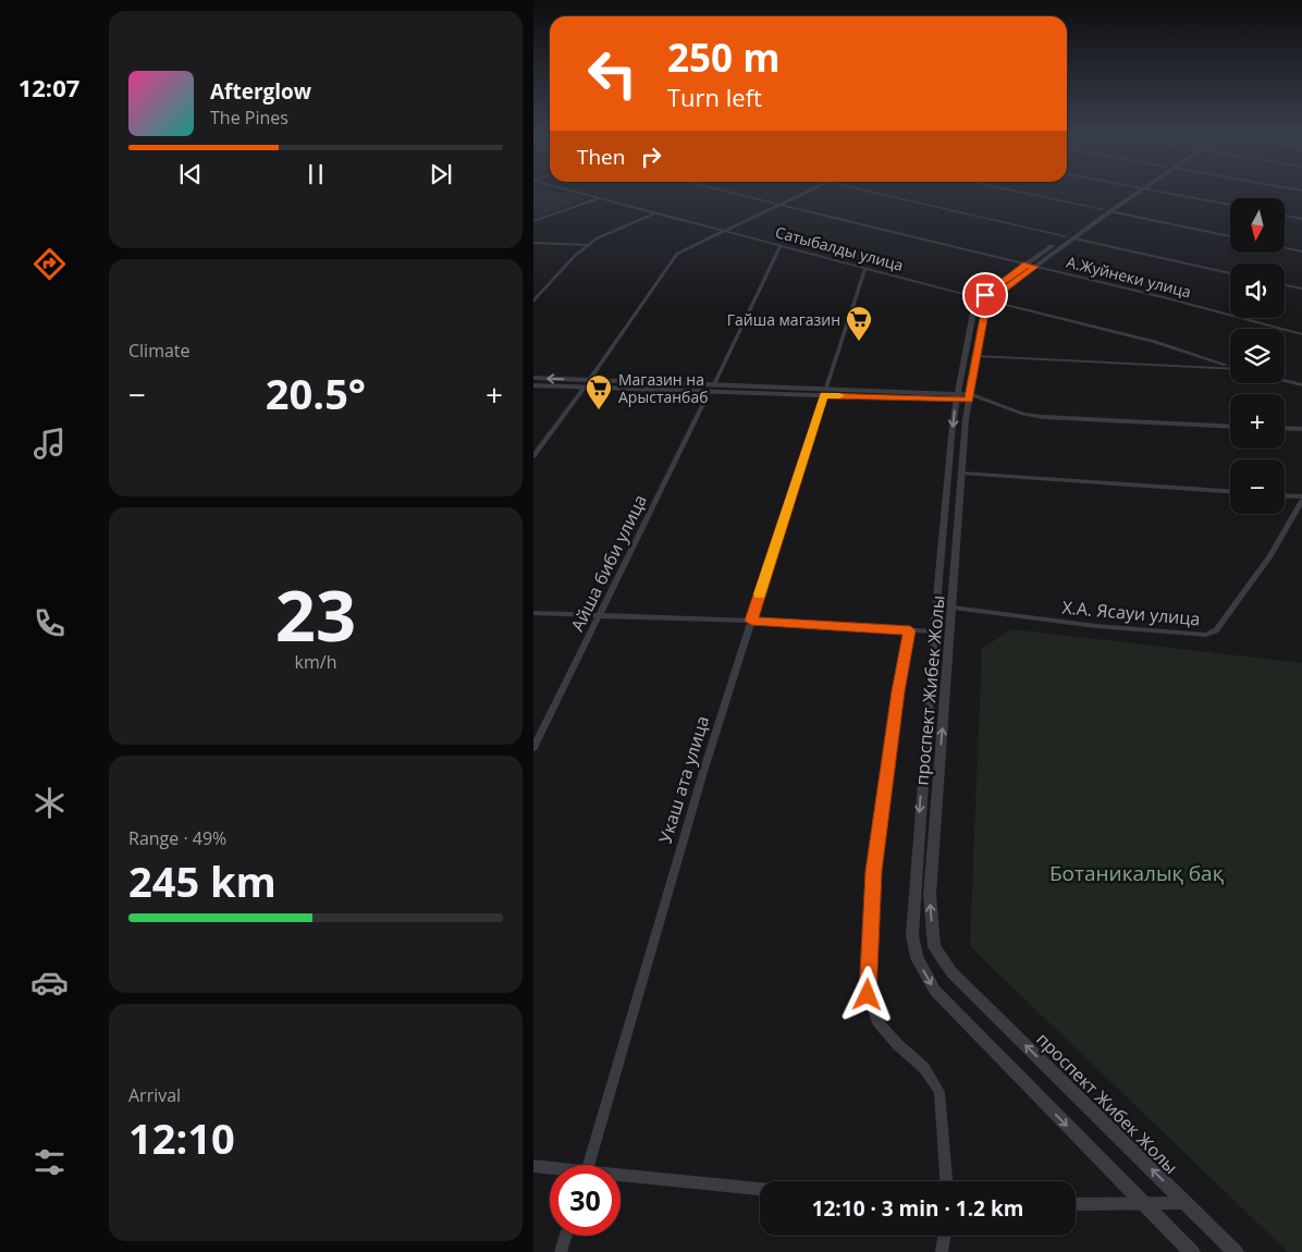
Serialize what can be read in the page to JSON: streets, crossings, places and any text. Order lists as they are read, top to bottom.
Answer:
{
  "streets": {
    "street": [
      "Сатыбалды улица",
      "А.Жуйнеки улица",
      "Айша биби улица",
      "Х.А. Ясауи улица",
      "проспект Жибек Жолы",
      "Укаш ата улица"
    ]
  },
  "crossings": [
    ["Сатыбалды улица", "Айша биби улица"],
    ["Сатыбалды улица", "проспект Жибек Жолы"],
    ["Сатыбалды улица", "Укаш ата улица"],
    ["Х.А. Ясауи улица", "проспект Жибек Жолы"]
  ],
  "parks": ["Ботаникалық бақ"],
  "places": {
    "supermarket": ["Гайша магазин", "Магазин на Арыстанбаб"]
  },
  "north": "bottom",
  "page": {
    "tabs": "12:07",
    "turn": ["250 m", "Turn left"],
    "song": ["Afterglow", "The Pines"],
    "then": "Then",
    "map_buttons": ["+", "−"],
    "tile": [
      "Climate",
      ["23", "km/h"],
      ["Range · 49%", "245 km"],
      ["Arrival", "12:10"]
    ],
    "heat": ["−", "20.5°", "+"],
    "limit": "30",
    "trip": "12:10 · 3 min · 1.2 km"
  }
}
